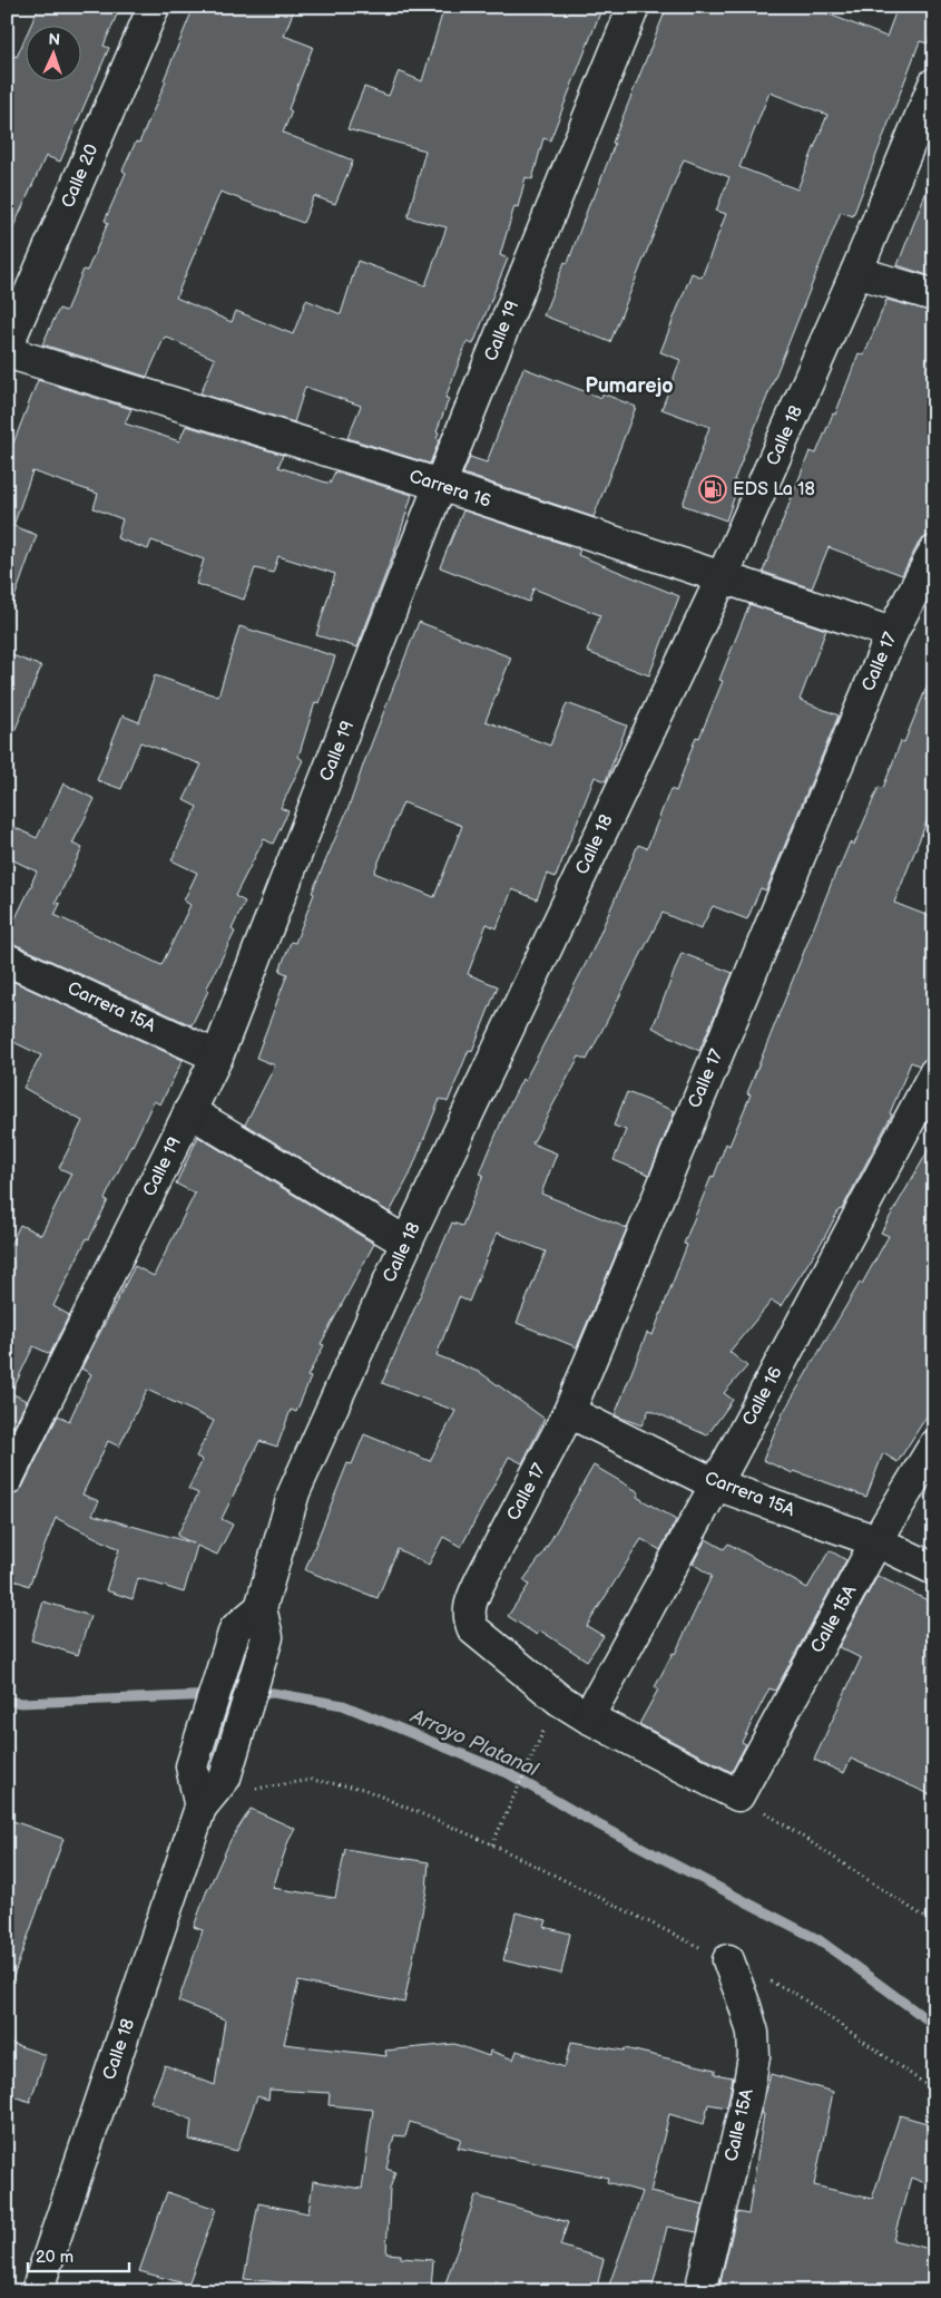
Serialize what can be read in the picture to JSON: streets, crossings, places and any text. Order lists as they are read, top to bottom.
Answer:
{
  "streets": {
    "street": [
      "Calle 20",
      "Calle 19",
      "Calle 18",
      "Carrera 16",
      "Calle 17",
      "Carrera 15A",
      "Calle 16",
      "Calle 15A"
    ]
  },
  "crossings": [
    ["Calle 19", "Carrera 16"],
    ["Calle 19", "Carrera 15A"],
    ["Calle 18", "Carrera 16"],
    ["Carrera 16", "Calle 17"],
    ["Calle 17", "Carrera 15A"],
    ["Calle 17", "Calle 16"],
    ["Carrera 15A", "Calle 16"],
    ["Carrera 15A", "Calle 15A"]
  ],
  "districts": ["Pumarejo"],
  "water": ["Arroyo Platanal"],
  "places": {
    "fuel station": ["EDS La 18"]
  },
  "scale_bar": "20 m",
  "north": "top"
}
